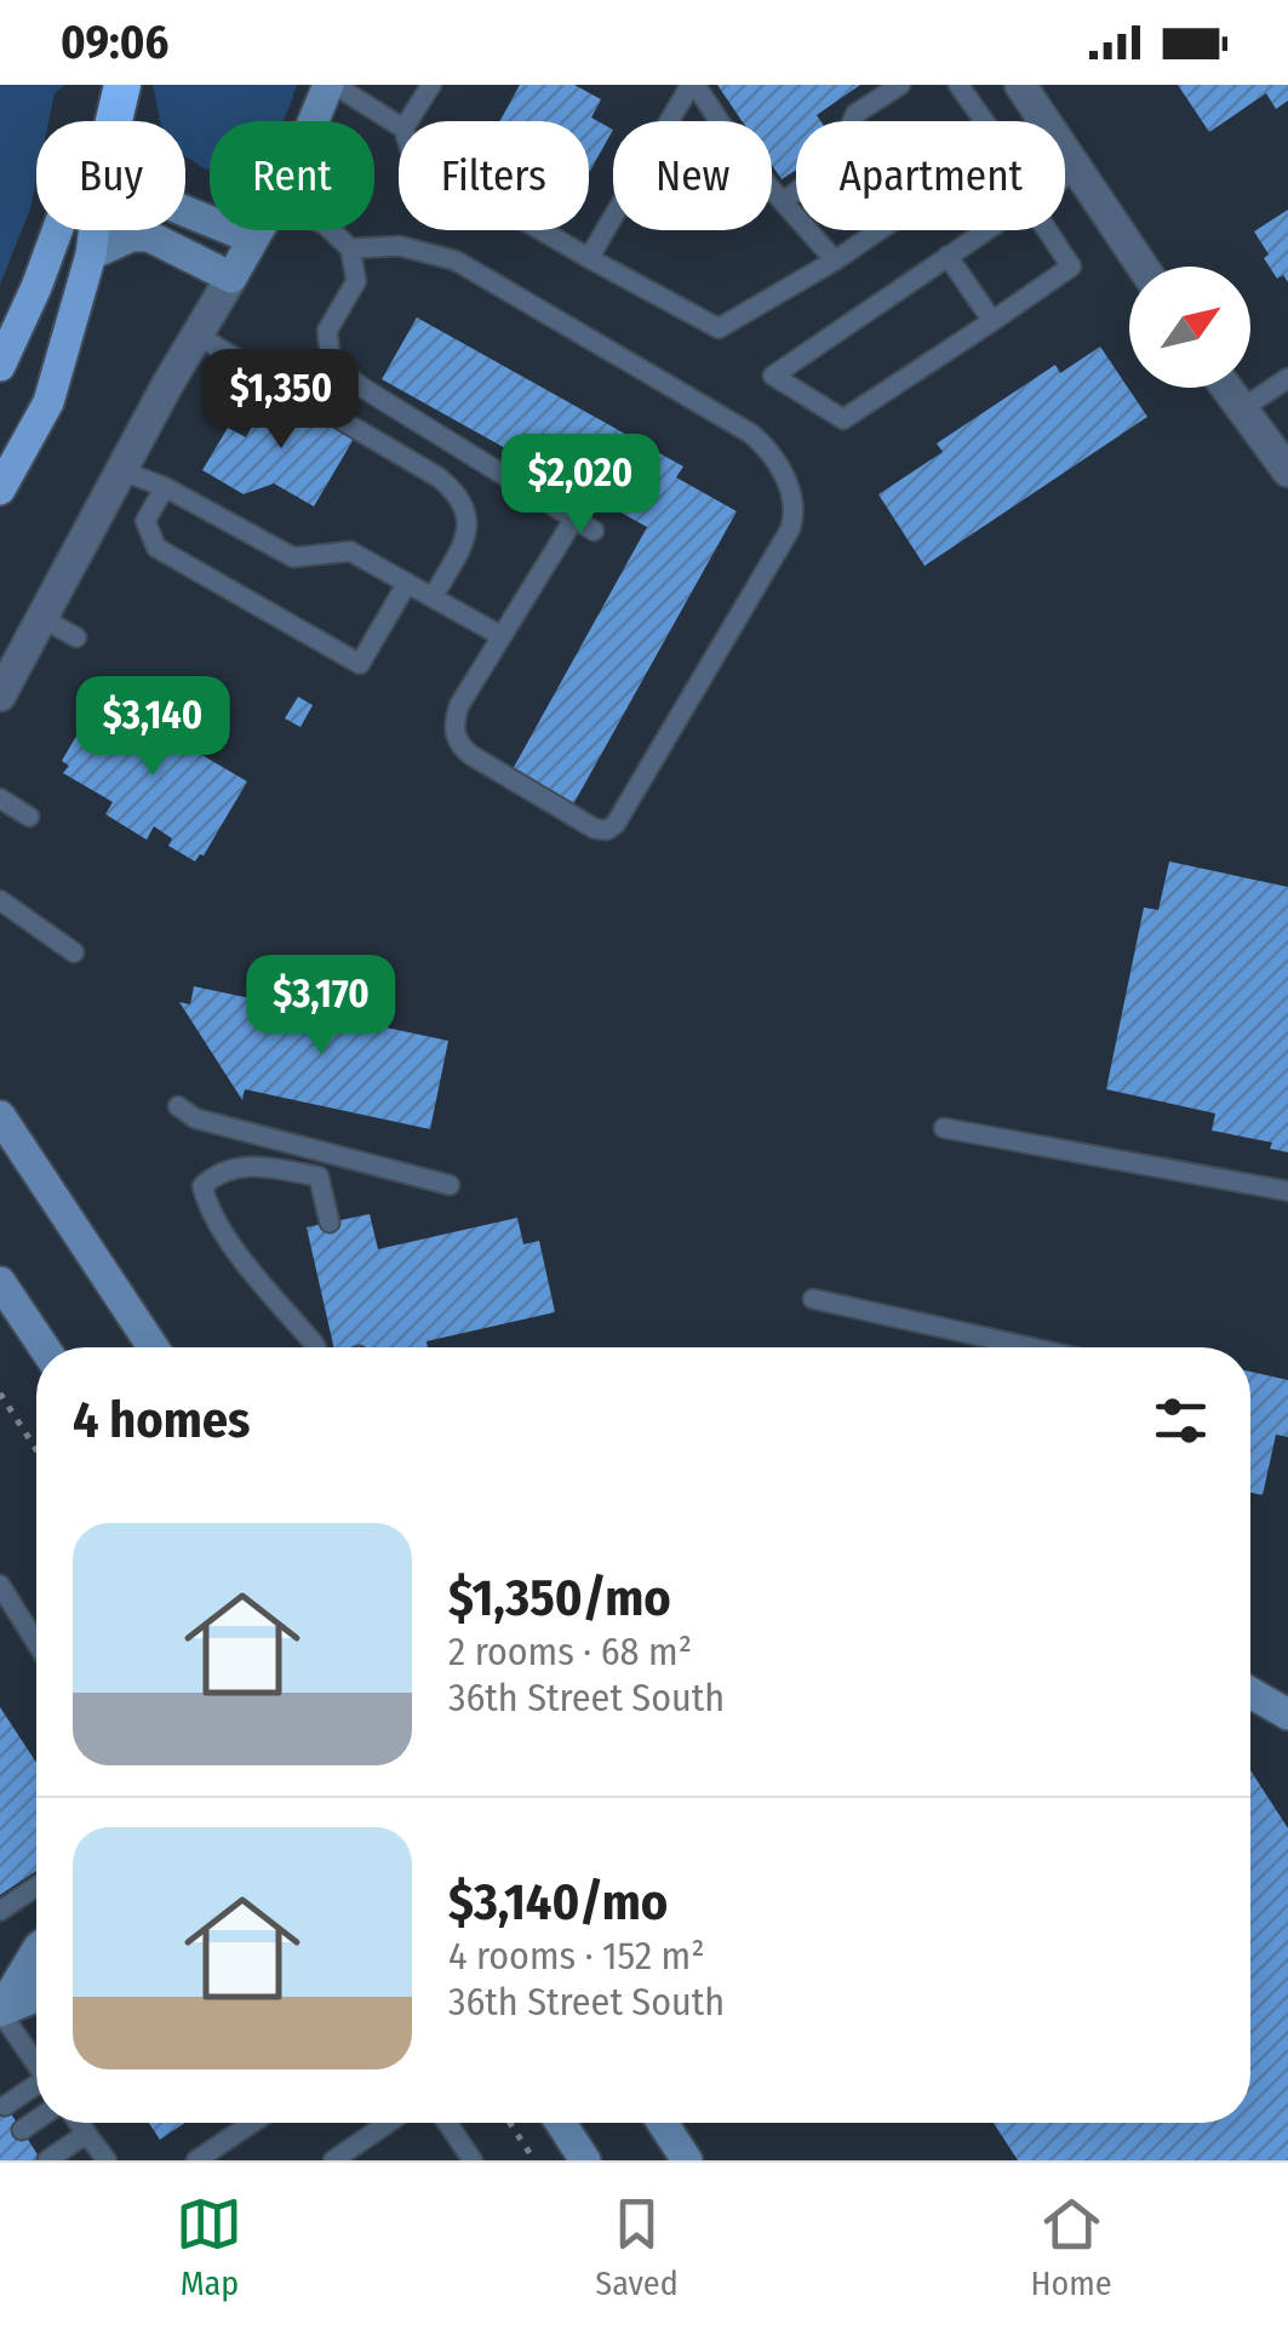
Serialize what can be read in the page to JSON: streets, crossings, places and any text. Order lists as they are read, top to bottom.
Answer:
{
  "north": "top right",
  "page": {
    "status": "09:06",
    "chip": [
      "Buy",
      "Rent",
      "Filters",
      "New",
      "Apartment"
    ],
    "price": [
      "$1,350",
      "$2,020",
      "$3,140",
      "$3,170"
    ],
    "heading": "4 homes",
    "list": [
      {
        "name": "$1,350/mo",
        "note": "2 rooms · 68 m² · 36th Street South"
      },
      {
        "name": "$3,140/mo",
        "note": "4 rooms · 152 m² · 36th Street South"
      }
    ],
    "tabs": ["Map", "Saved", "Home"]
  }
}
